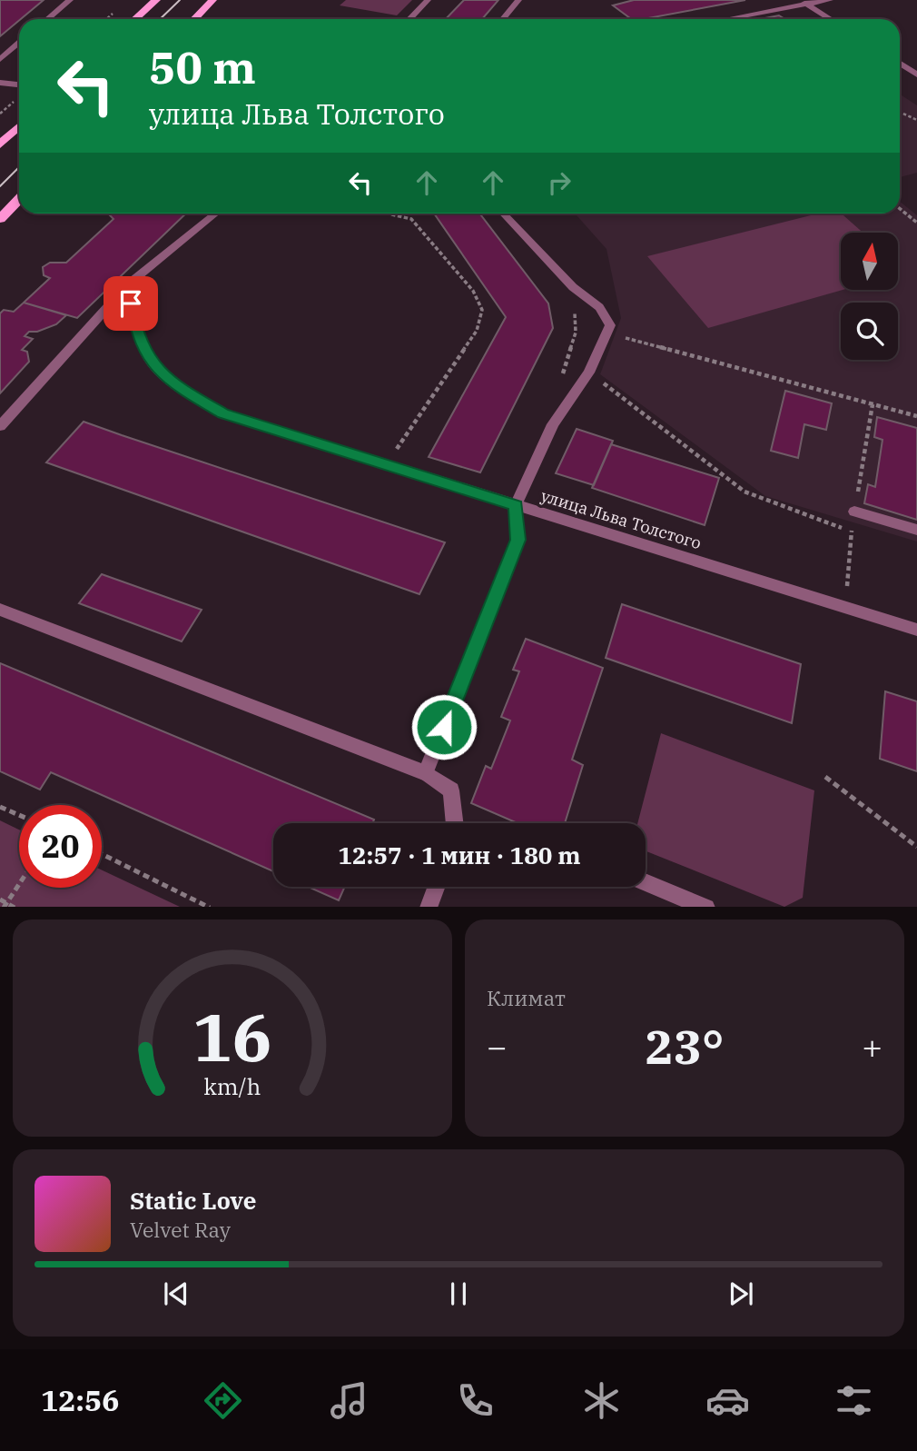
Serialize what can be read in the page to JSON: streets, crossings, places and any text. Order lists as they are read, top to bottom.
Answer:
{
  "streets": {
    "street": ["улица Льва Толстого"]
  },
  "north": "top",
  "page": {
    "turn": ["50 m", "улица Льва Толстого"],
    "limit": "20",
    "trip": "12:57 · 1 мин · 180 m",
    "tile": "Климат",
    "heat": ["−", "23°", "+"],
    "song": ["Static Love", "Velvet Ray"],
    "tabs": "12:56",
    "gauge": ["16", "km/h"]
  }
}
